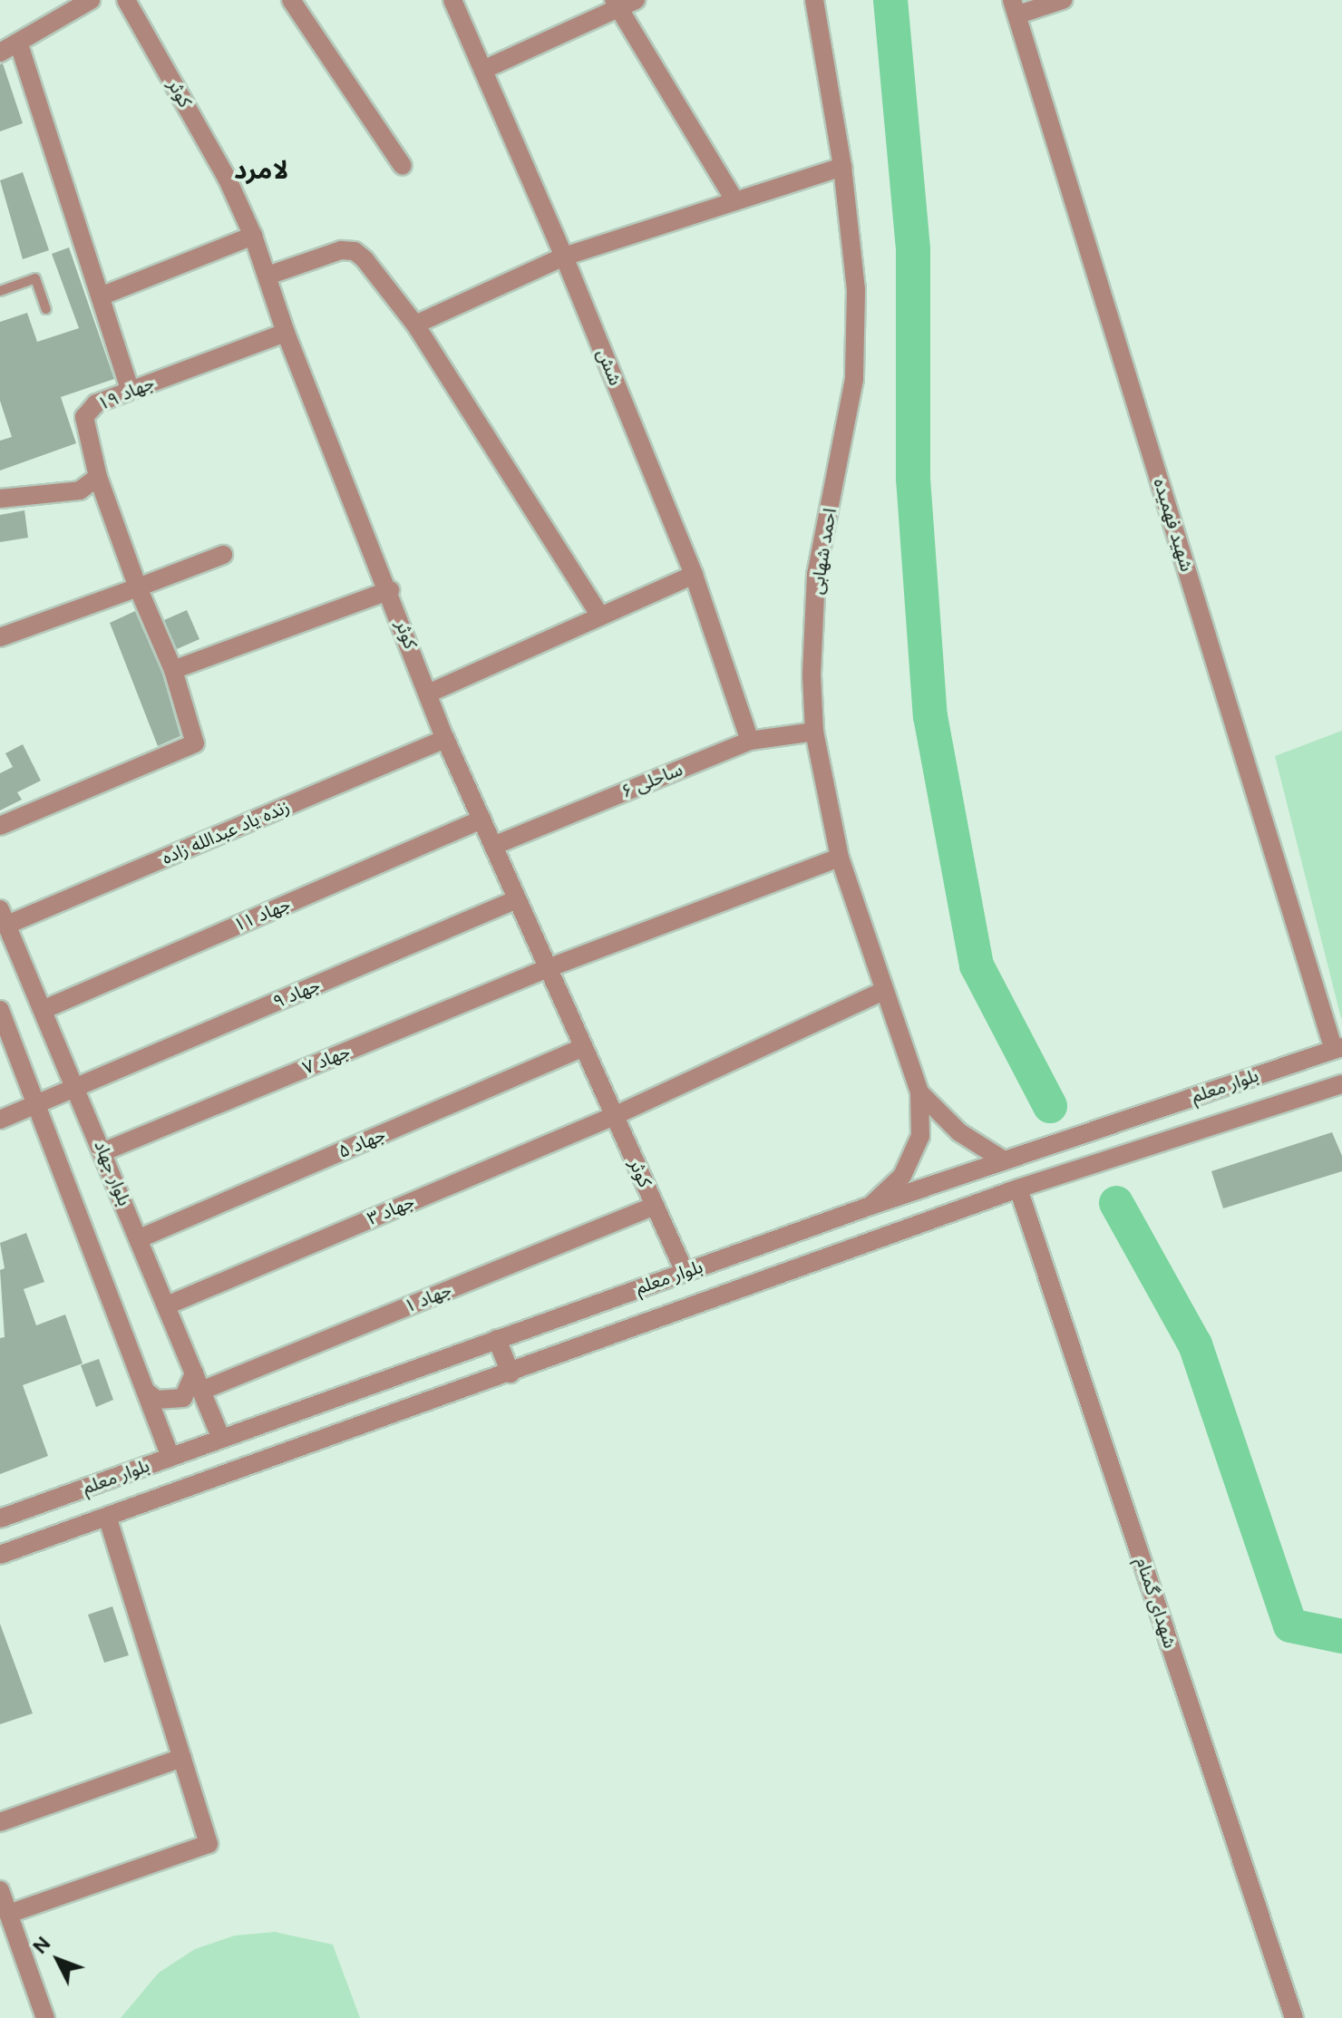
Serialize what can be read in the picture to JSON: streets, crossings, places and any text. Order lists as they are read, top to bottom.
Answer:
{
  "streets": {
    "street": [
      "کوثر",
      "شش",
      "جهاد ۱۹",
      "شهید فهمیده",
      "احمد شهابی",
      "ساحلی ۶",
      "زنده یاد عبدالله زاده",
      "جهاد ۱۱",
      "جهاد ۹",
      "جهاد ۷",
      "بلوار معلم",
      "جهاد ۵",
      "بلوار جهاد",
      "جهاد ۳",
      "جهاد ۱",
      "شهدای گمنام"
    ]
  },
  "crossings": [
    ["کوثر", "جهاد ۱۹"],
    ["کوثر", "ساحلی ۶"],
    ["کوثر", "زنده یاد عبدالله زاده"],
    ["کوثر", "جهاد ۱۱"],
    ["کوثر", "جهاد ۹"],
    ["کوثر", "جهاد ۷"],
    ["کوثر", "بلوار معلم"],
    ["کوثر", "جهاد ۵"],
    ["کوثر", "جهاد ۳"],
    ["کوثر", "جهاد ۱"],
    ["شش", "ساحلی ۶"],
    ["شهید فهمیده", "بلوار معلم"],
    ["احمد شهابی", "ساحلی ۶"],
    ["احمد شهابی", "جهاد ۷"],
    ["احمد شهابی", "بلوار معلم"],
    ["احمد شهابی", "جهاد ۳"],
    ["زنده یاد عبدالله زاده", "بلوار جهاد"],
    ["جهاد ۱۱", "بلوار جهاد"],
    ["جهاد ۹", "بلوار جهاد"],
    ["جهاد ۷", "بلوار جهاد"],
    ["بلوار معلم", "بلوار جهاد"],
    ["بلوار معلم", "شهدای گمنام"],
    ["جهاد ۵", "بلوار جهاد"],
    ["بلوار جهاد", "جهاد ۳"],
    ["بلوار جهاد", "جهاد ۱"]
  ],
  "districts": ["لامرد"],
  "north": "top left"
}
